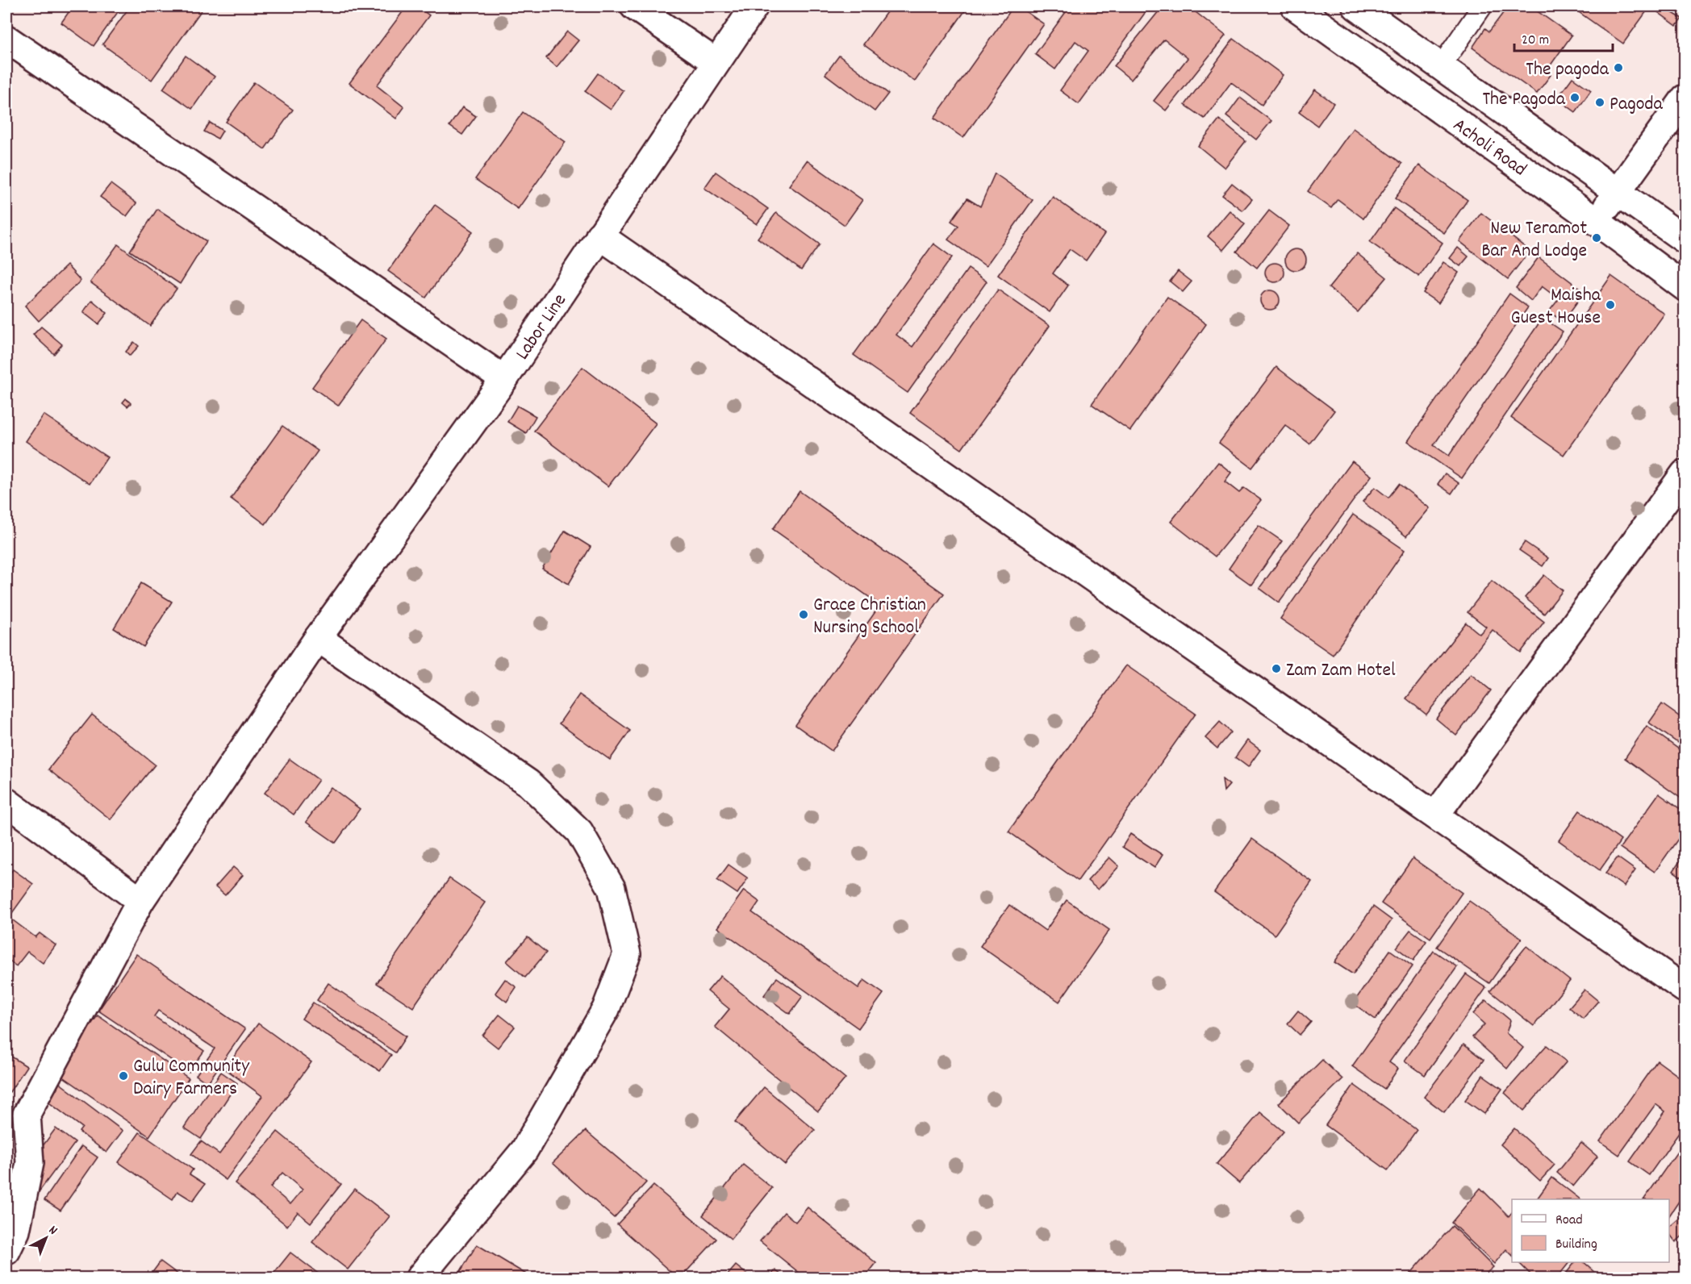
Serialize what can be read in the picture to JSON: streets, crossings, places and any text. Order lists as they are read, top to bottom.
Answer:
{
  "streets": {
    "street": ["Acholi Road", "Labor Line"]
  },
  "places": [
    "The pagoda",
    "The Pagoda",
    "Pagoda",
    "New Teramot Bar And Lodge",
    "Maisha Guest House",
    "Grace Christian Nursing School",
    "Zam Zam Hotel",
    "Gulu Community Dairy Farmers"
  ],
  "legend": ["Road", "Building"],
  "scale_bar": "20 m",
  "north": "top right"
}
